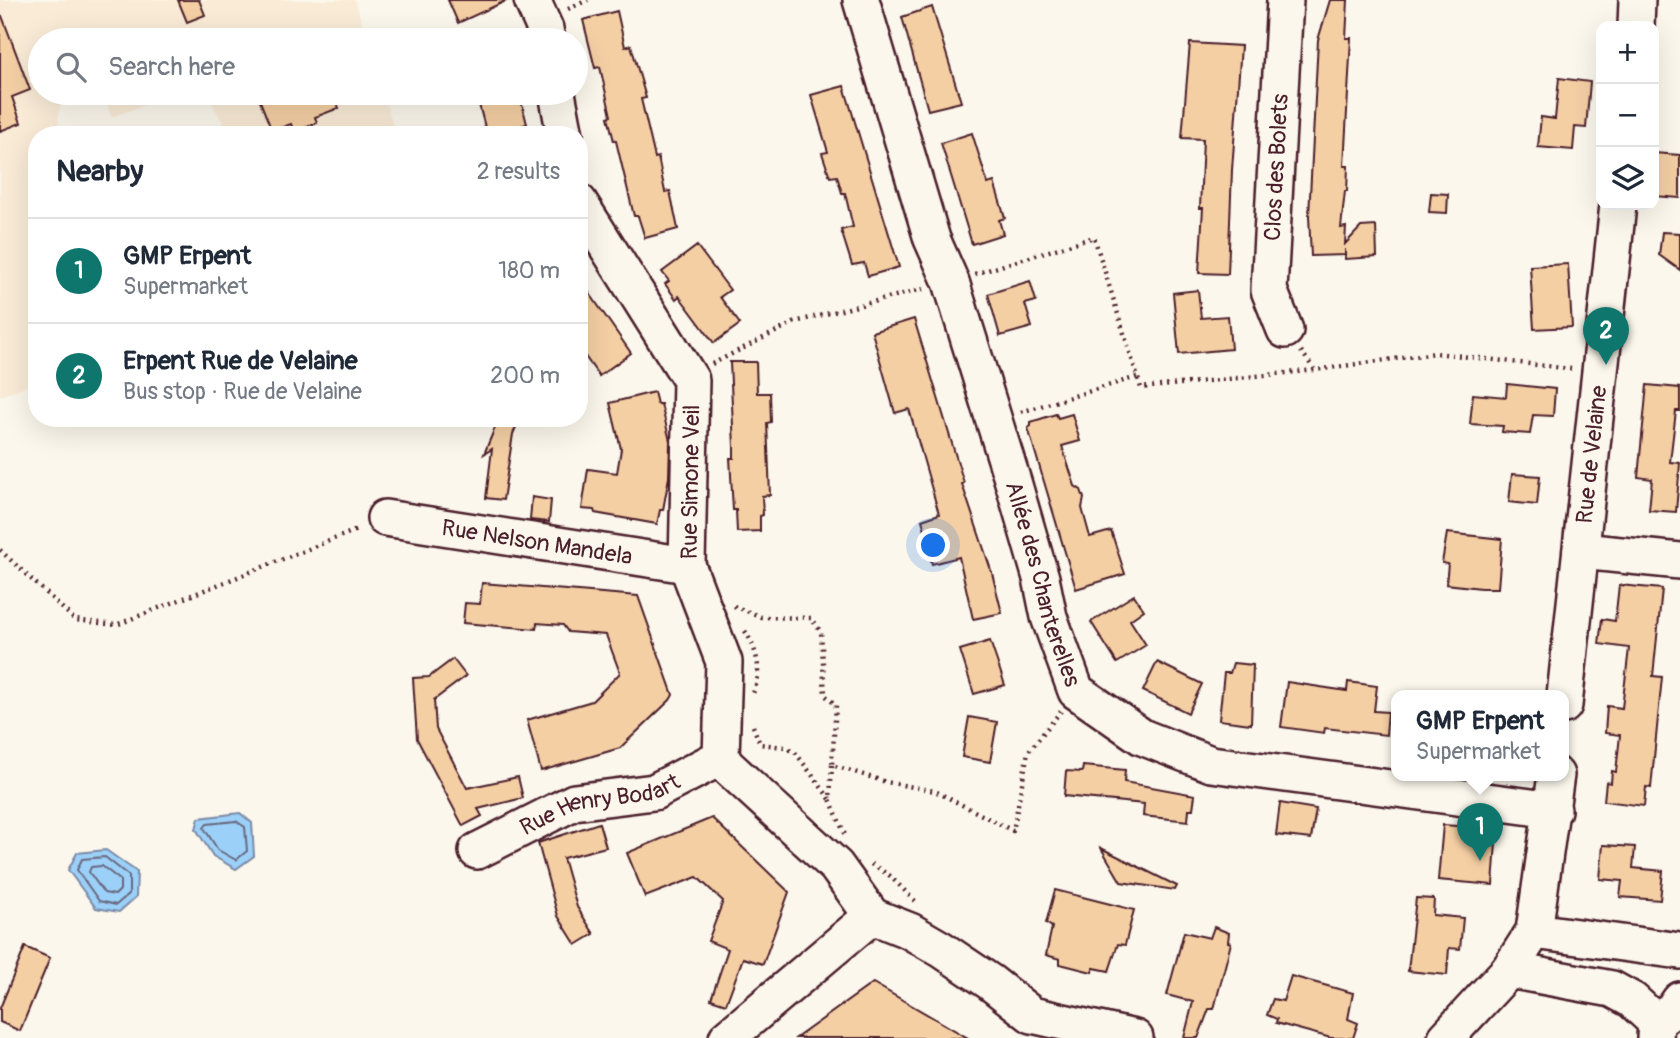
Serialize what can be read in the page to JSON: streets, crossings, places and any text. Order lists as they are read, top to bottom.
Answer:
{
  "streets": {
    "street": [
      "Clos des Bolets",
      "Rue de Velaine",
      "Rue Simone Veil",
      "Rue Nelson Mandela",
      "Allée des Chanterelles",
      "Rue Henry Bodart"
    ]
  },
  "crossings": [
    ["Rue Simone Veil", "Rue Nelson Mandela"],
    ["Rue Simone Veil", "Rue Henry Bodart"]
  ],
  "page": {
    "map_buttons": ["+", "−"],
    "search": "Search here",
    "heading": ["Nearby", "2 results"],
    "list": [
      {
        "mark": "1",
        "name": "GMP Erpent",
        "note": "Supermarket",
        "value": "180 m"
      },
      {
        "mark": "2",
        "name": "Erpent Rue de Velaine",
        "note": "Bus stop · Rue de Velaine",
        "value": "200 m"
      }
    ],
    "pins": ["2", "1"],
    "popup": ["GMP Erpent", "Supermarket"]
  }
}
